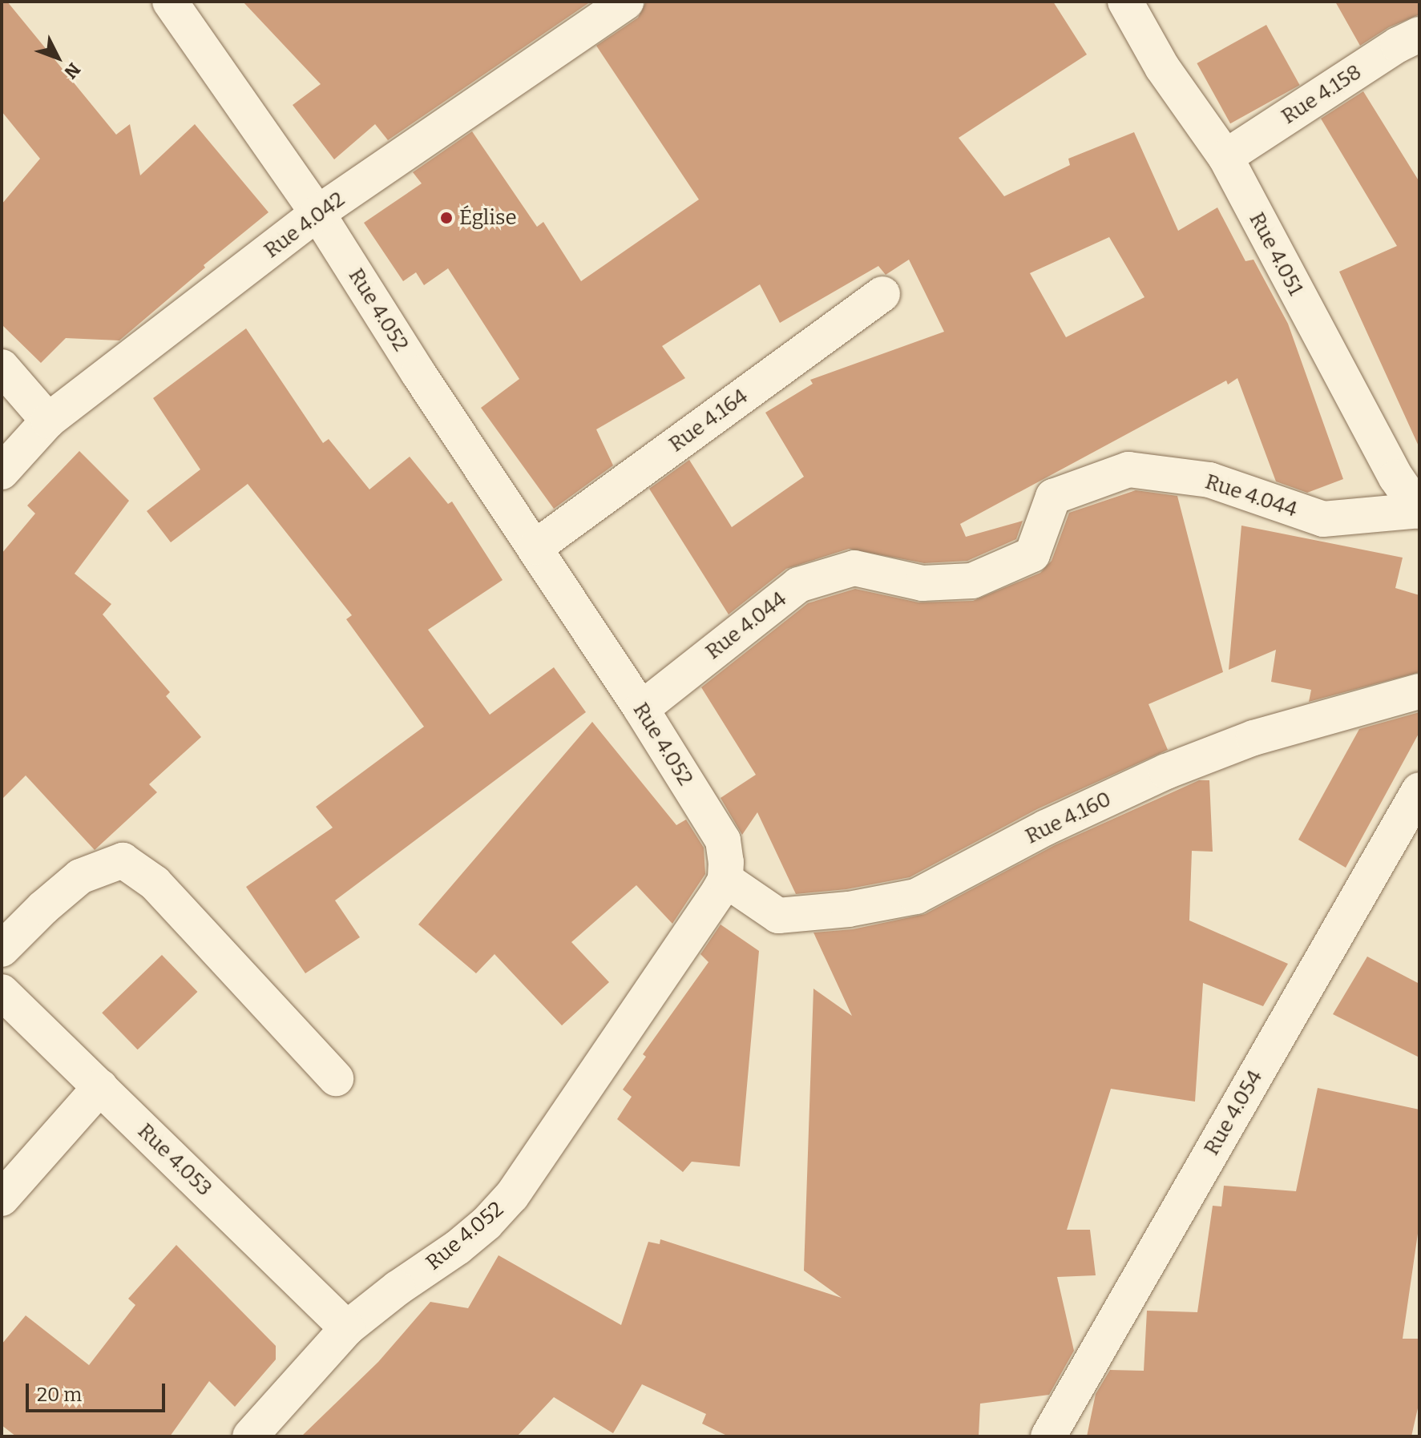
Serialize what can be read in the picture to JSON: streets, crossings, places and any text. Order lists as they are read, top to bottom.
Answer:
{
  "streets": {
    "street": [
      "Rue 4.158",
      "Rue 4.042",
      "Rue 4.051",
      "Rue 4.052",
      "Rue 4.164",
      "Rue 4.044",
      "Rue 4.160",
      "Rue 4.054",
      "Rue 4.053"
    ]
  },
  "crossings": [
    ["Rue 4.158", "Rue 4.051"],
    ["Rue 4.042", "Rue 4.052"],
    ["Rue 4.051", "Rue 4.044"],
    ["Rue 4.052", "Rue 4.164"],
    ["Rue 4.052", "Rue 4.044"],
    ["Rue 4.052", "Rue 4.160"],
    ["Rue 4.052", "Rue 4.053"]
  ],
  "places": ["Église"],
  "scale_bar": "20 m",
  "north": "bottom right"
}
